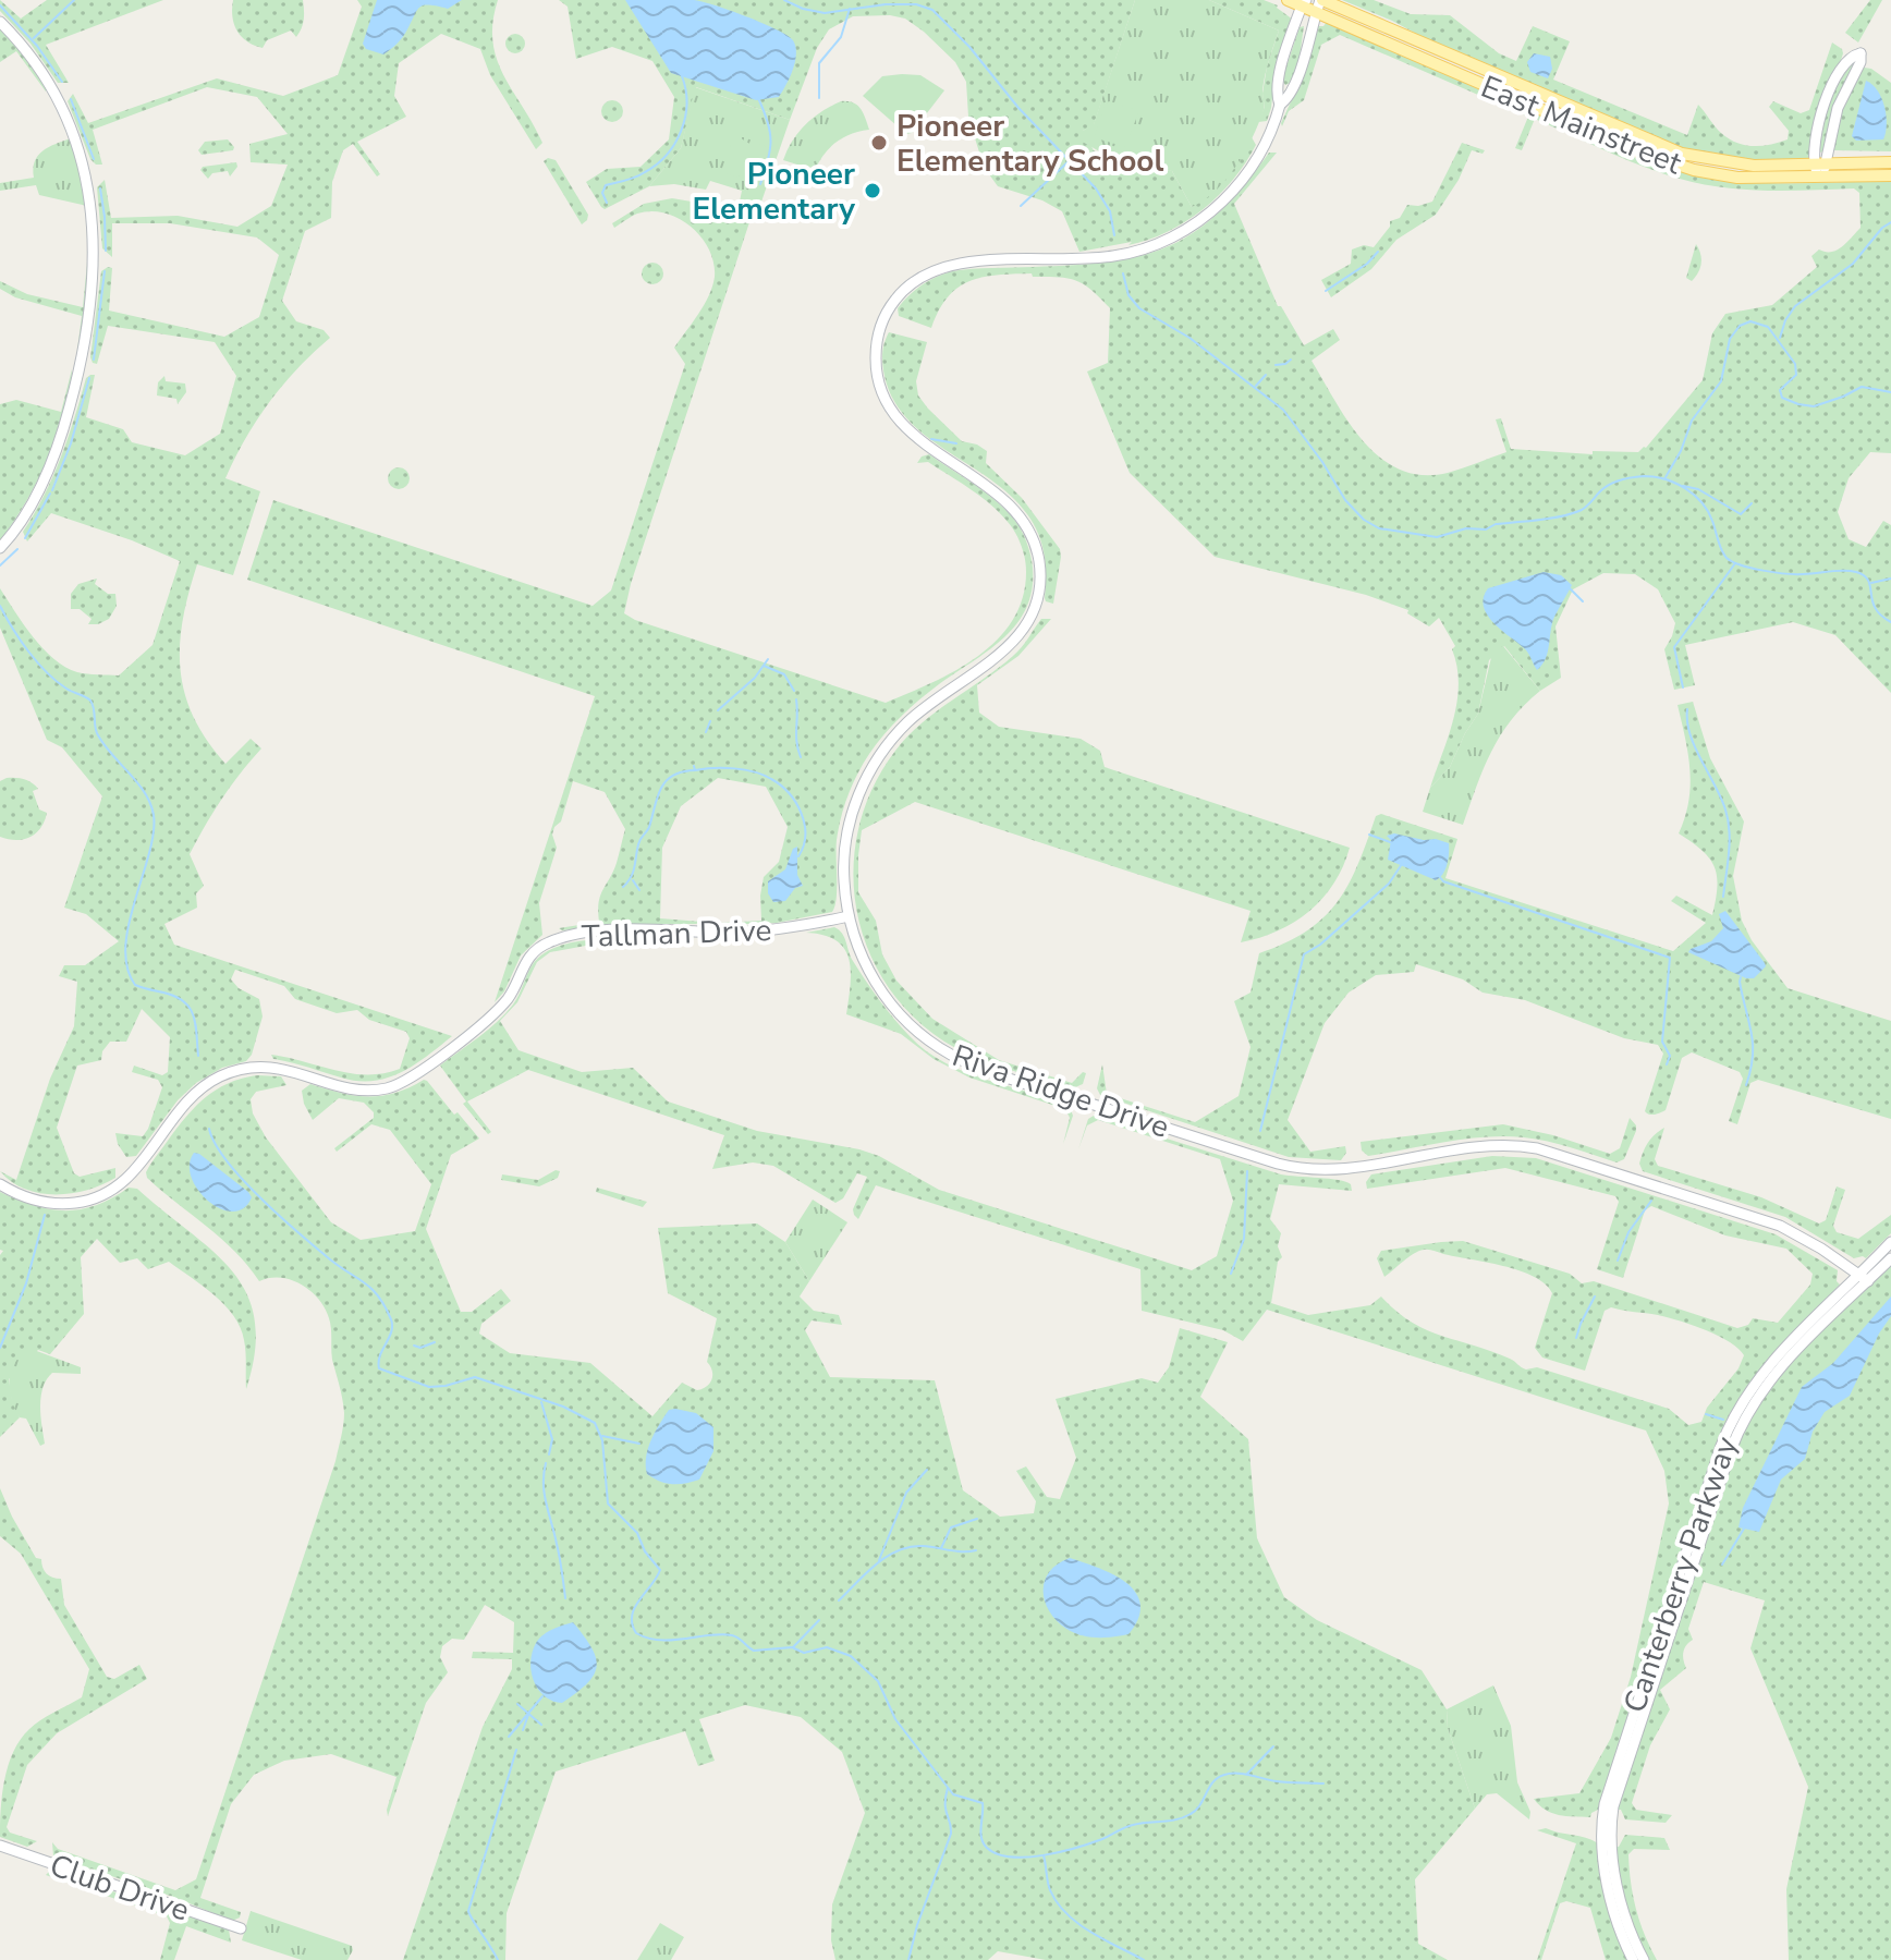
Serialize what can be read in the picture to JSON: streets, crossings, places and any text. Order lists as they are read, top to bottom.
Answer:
{
  "streets": {
    "main road": ["East Mainstreet"],
    "street": [
      "Tallman Drive",
      "Riva Ridge Drive",
      "Canterberry Parkway",
      "Club Drive"
    ]
  },
  "crossings": [
    ["East Mainstreet", "Riva Ridge Drive"],
    ["Tallman Drive", "Riva Ridge Drive"],
    ["Riva Ridge Drive", "Canterberry Parkway"]
  ],
  "places": ["Pioneer Elementary School", "Pioneer Elementary"]
}
